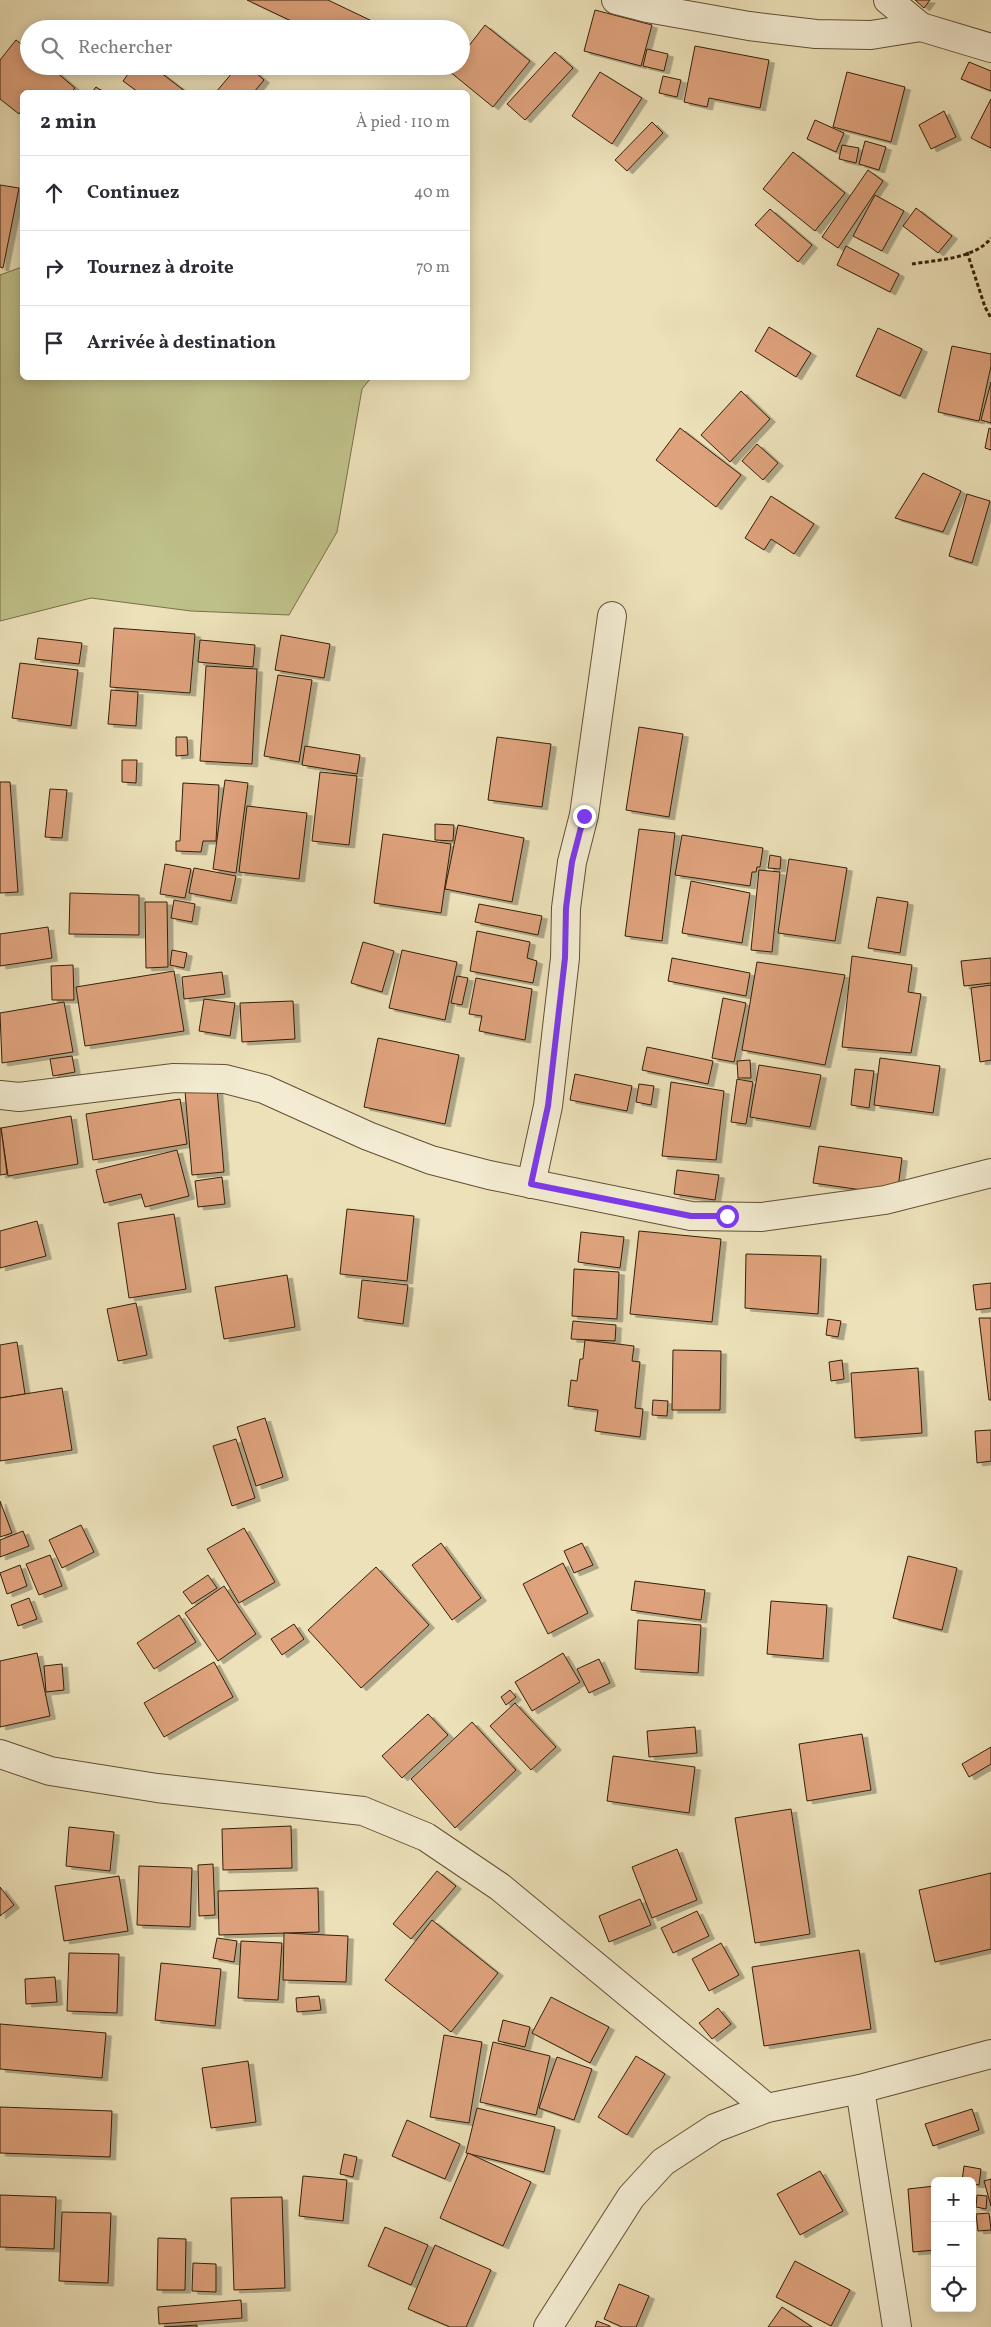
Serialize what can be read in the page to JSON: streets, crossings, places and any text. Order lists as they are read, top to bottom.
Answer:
{
  "page": {
    "search": "Rechercher",
    "heading": ["2 min", "À pied · 110 m"],
    "list": [
      ["Continuez", "40 m"],
      ["Tournez à droite", "70 m"],
      "Arrivée à destination"
    ],
    "map_buttons": ["+", "−"]
  }
}
